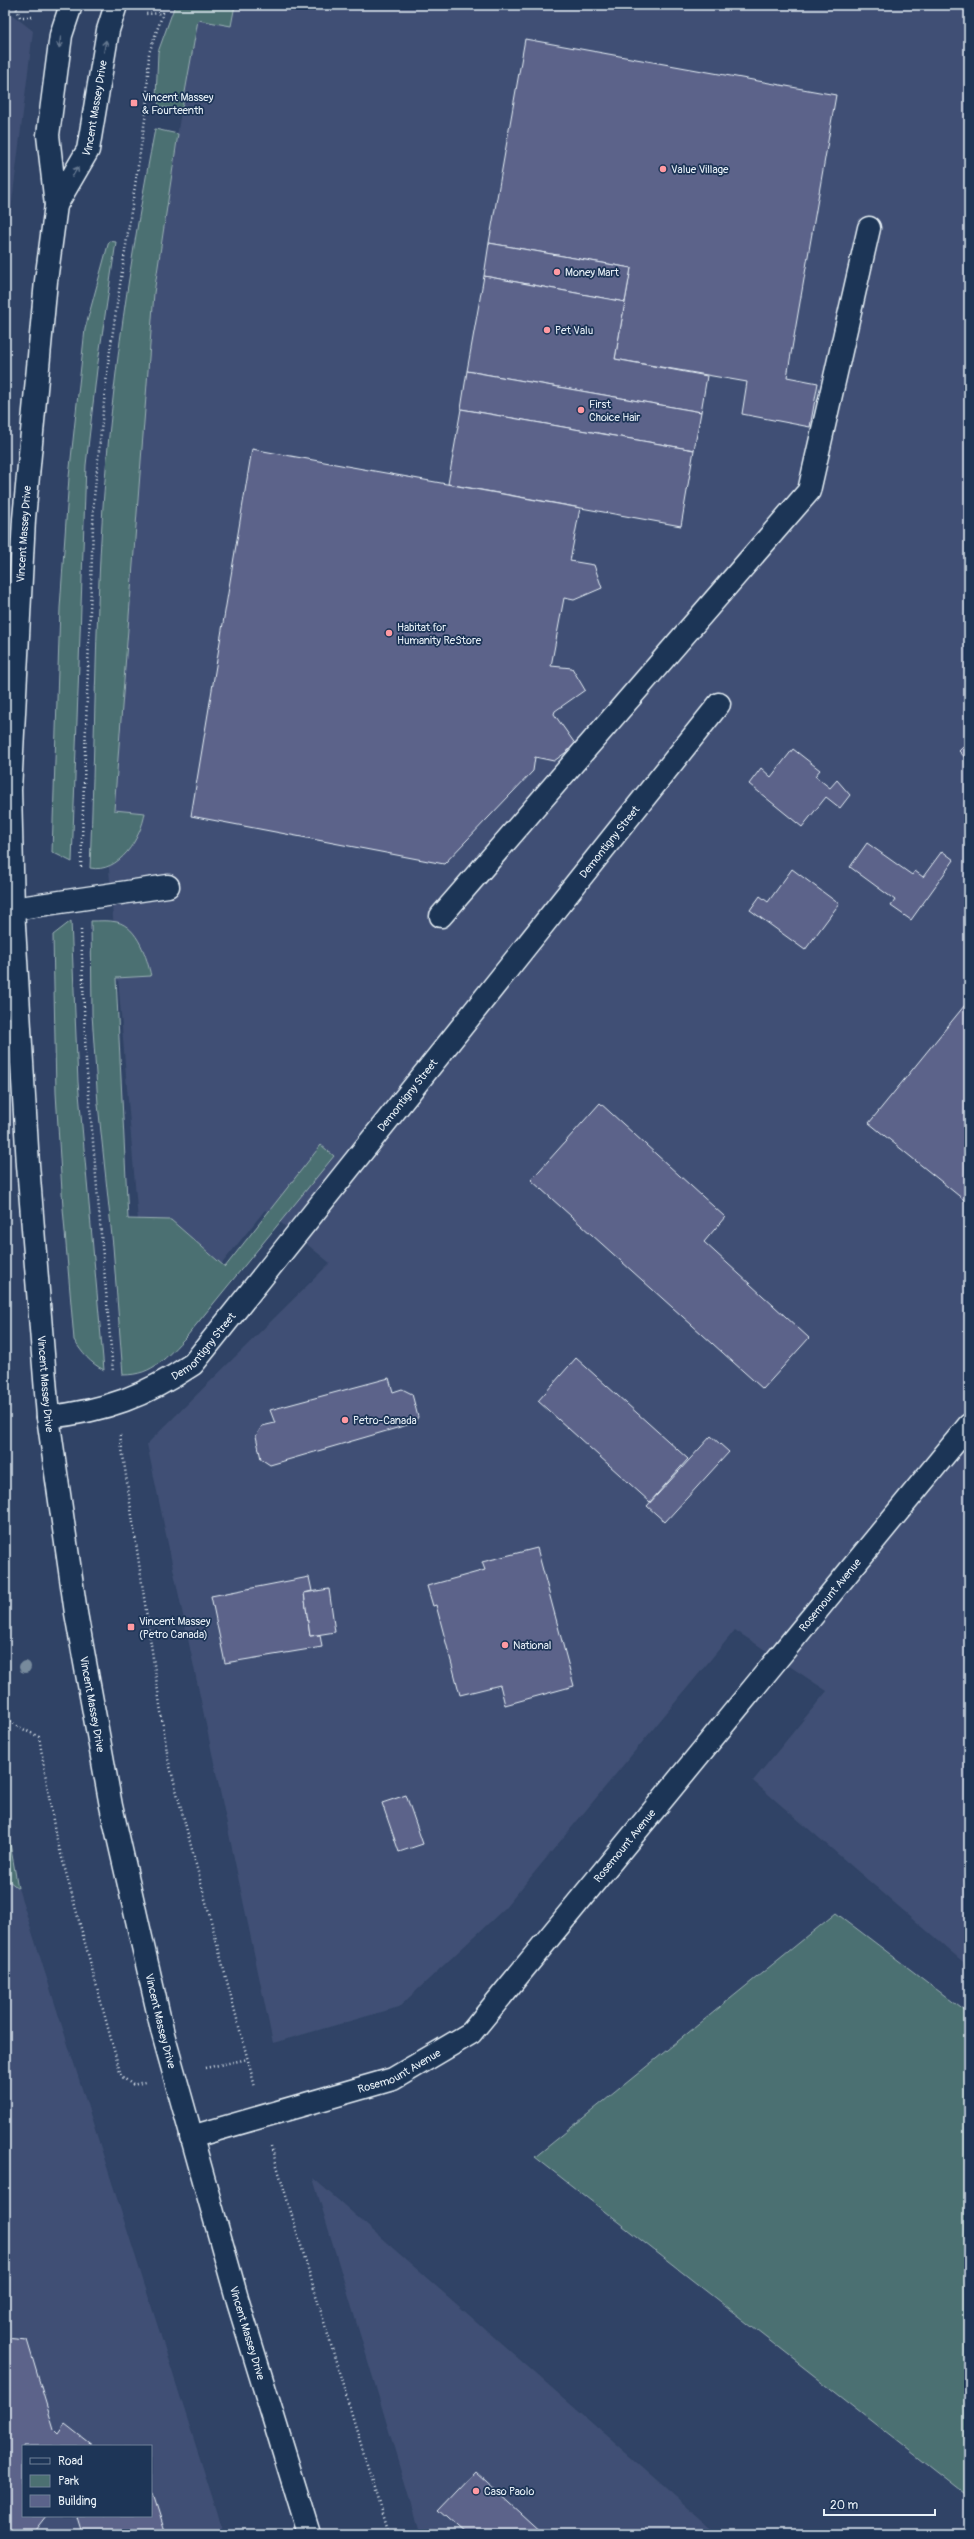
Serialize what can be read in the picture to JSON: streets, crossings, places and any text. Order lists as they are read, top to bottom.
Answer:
{
  "streets": {
    "main road": ["Vincent Massey Drive", "Demontigny Street", "Rosemount Avenue"]
  },
  "crossings": [
    ["Vincent Massey Drive", "Demontigny Street"],
    ["Vincent Massey Drive", "Rosemount Avenue"]
  ],
  "places": {
    "transit": ["Vincent Massey & Fourteenth", "Vincent Massey (Petro Canada)"],
    "other": [
      "Value Village",
      "Money Mart",
      "Pet Valu",
      "First Choice Hair",
      "Habitat for Humanity ReStore",
      "Petro-Canada",
      "National",
      "Caso Paolo"
    ]
  },
  "legend": ["Road", "Park", "Building"],
  "scale_bar": "20 m"
}
